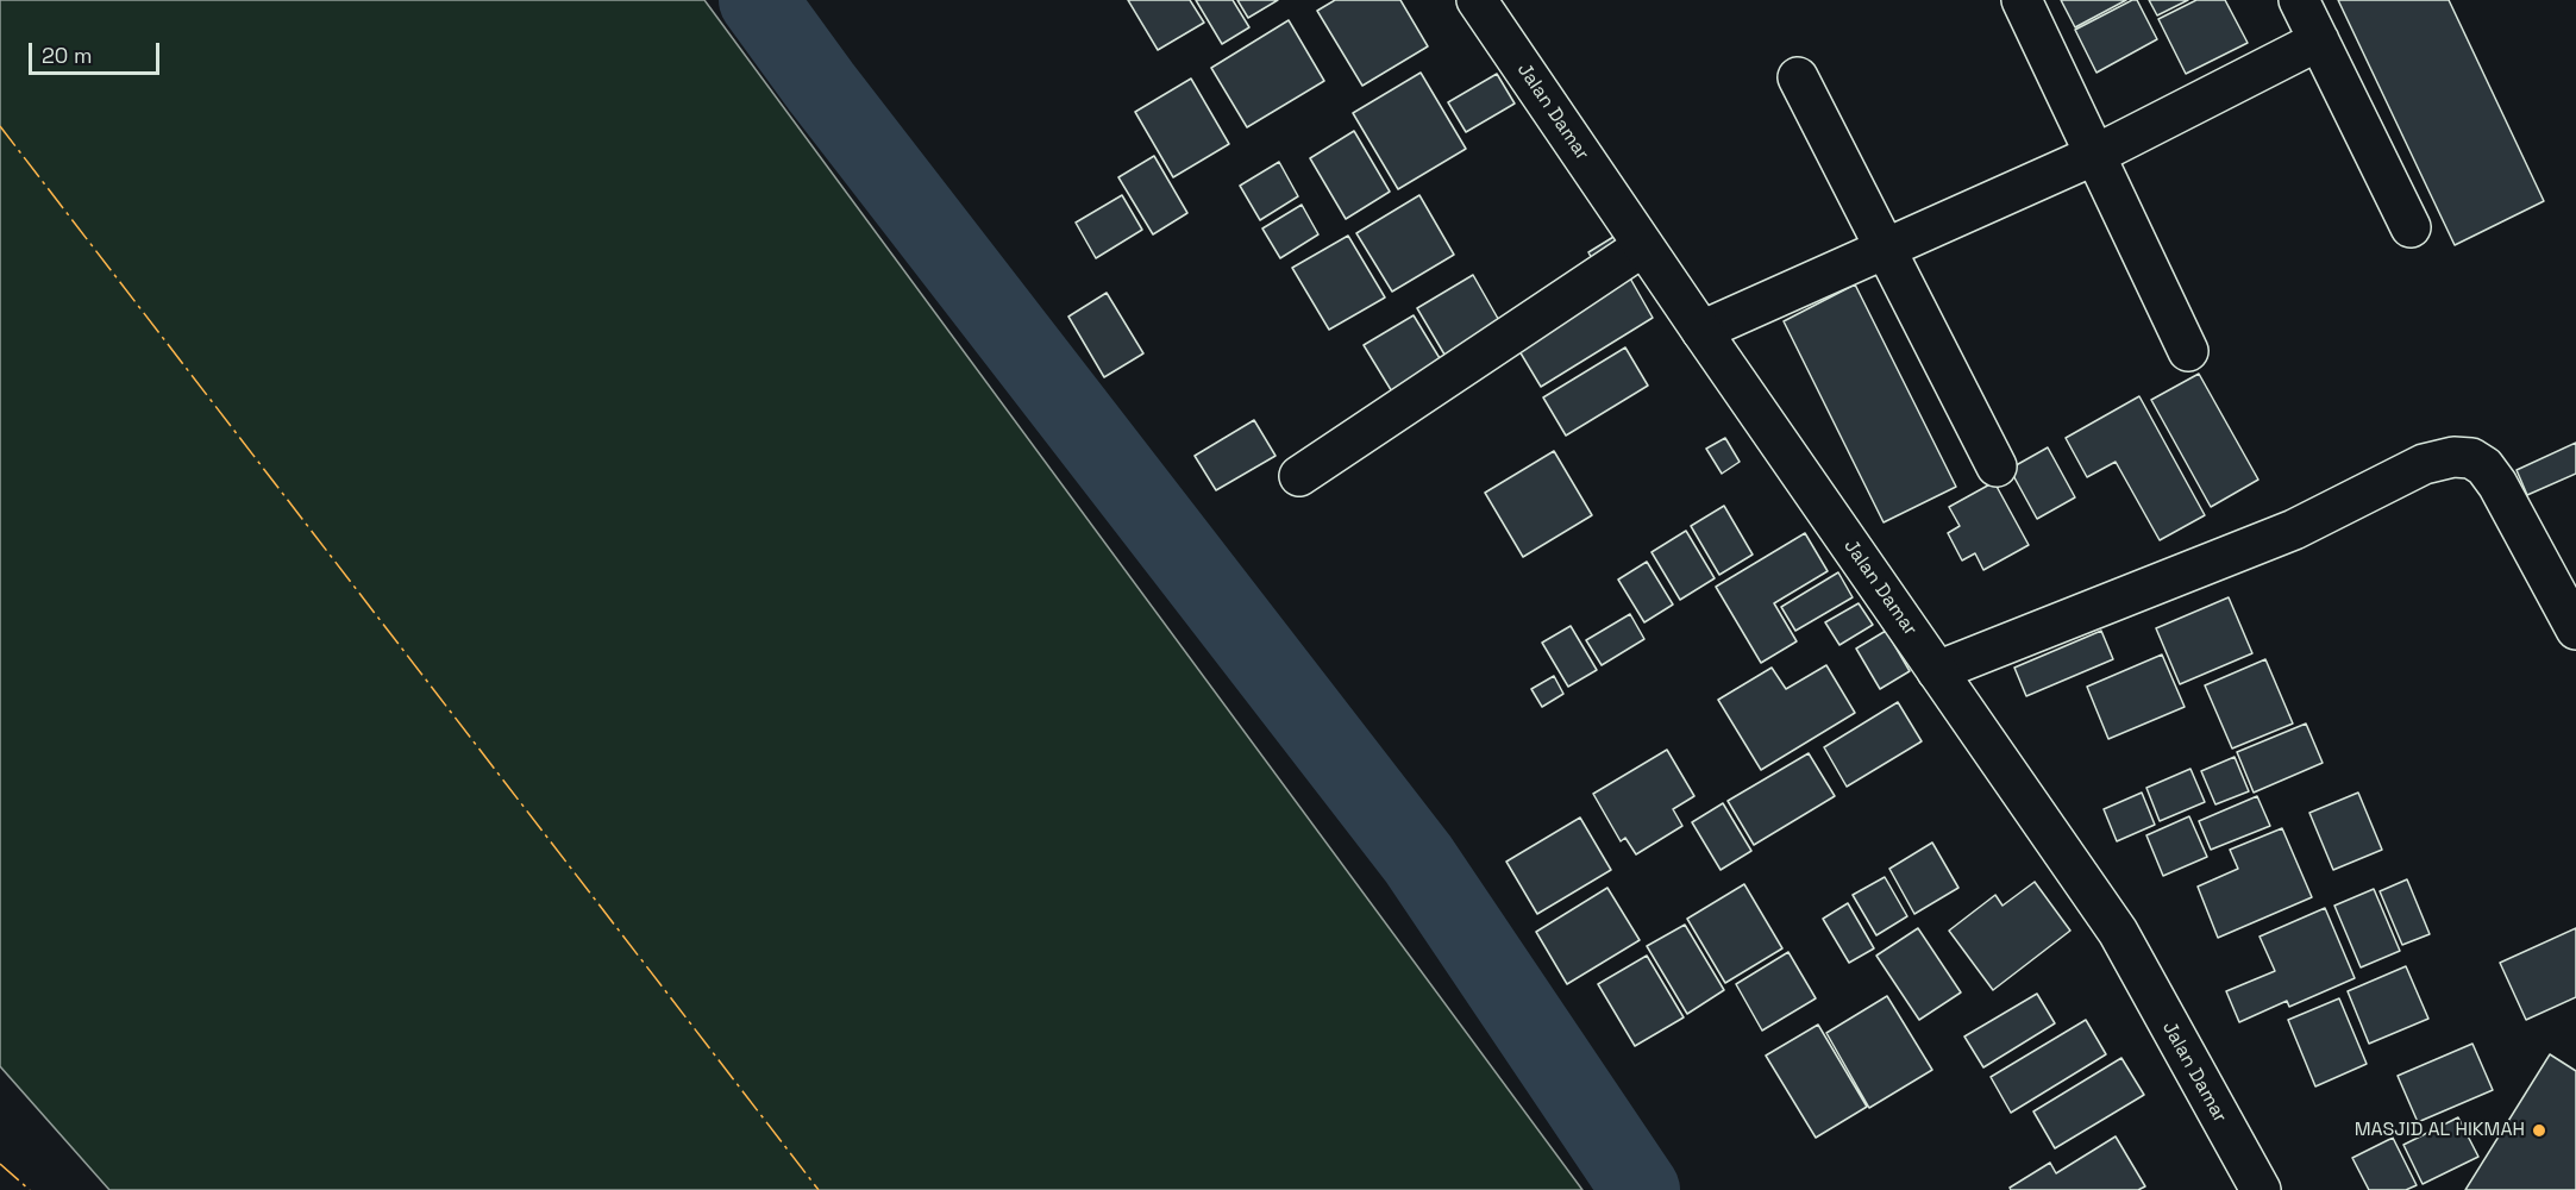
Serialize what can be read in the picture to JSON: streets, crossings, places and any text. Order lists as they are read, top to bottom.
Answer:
{
  "streets": {
    "street": ["Jalan Damar"]
  },
  "places": ["MASJID AL HIKMAH"],
  "scale_bar": "20 m"
}
